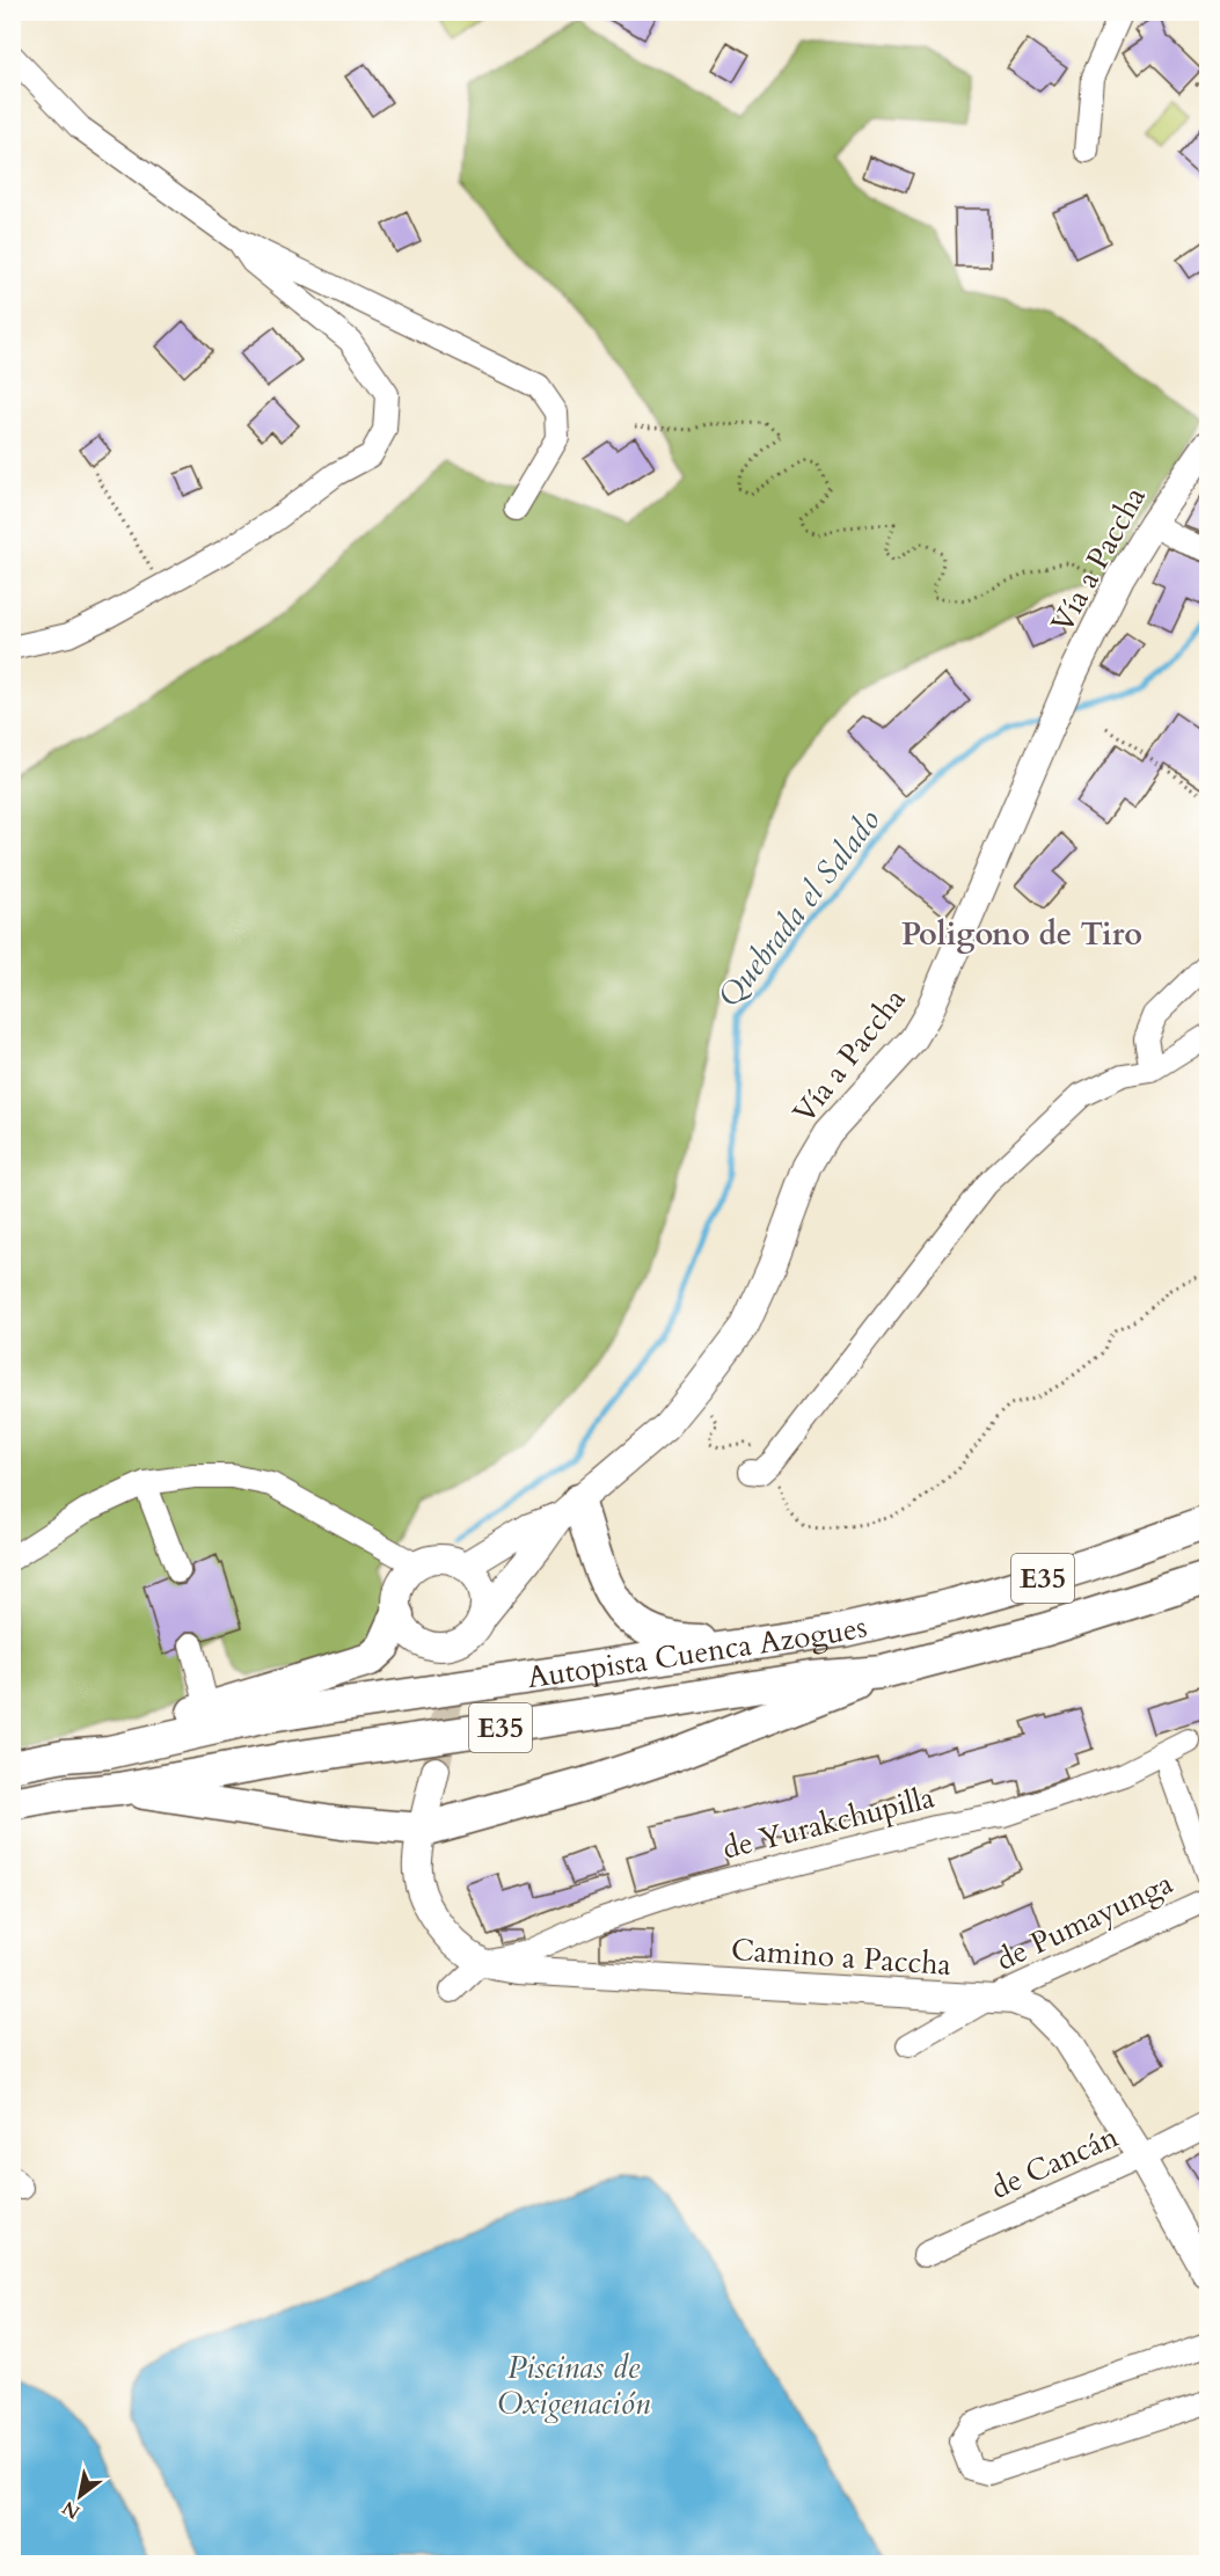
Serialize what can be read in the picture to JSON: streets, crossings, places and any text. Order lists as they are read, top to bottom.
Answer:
{
  "streets": {
    "highway": ["E35", "Autopista Cuenca Azogues"],
    "main road": ["Vía a Paccha", "Camino a Paccha"],
    "street": ["de Yurakchupilla", "de Pumayunga", "de Cancán"]
  },
  "crossings": [
    ["de Yurakchupilla", "Camino a Paccha"],
    ["de Pumayunga", "Camino a Paccha"],
    ["Camino a Paccha", "de Cancán"]
  ],
  "districts": ["Poligono de Tiro"],
  "water": ["Quebrada el Salado", "Piscinas de Oxigenación"],
  "north": "bottom left"
}
